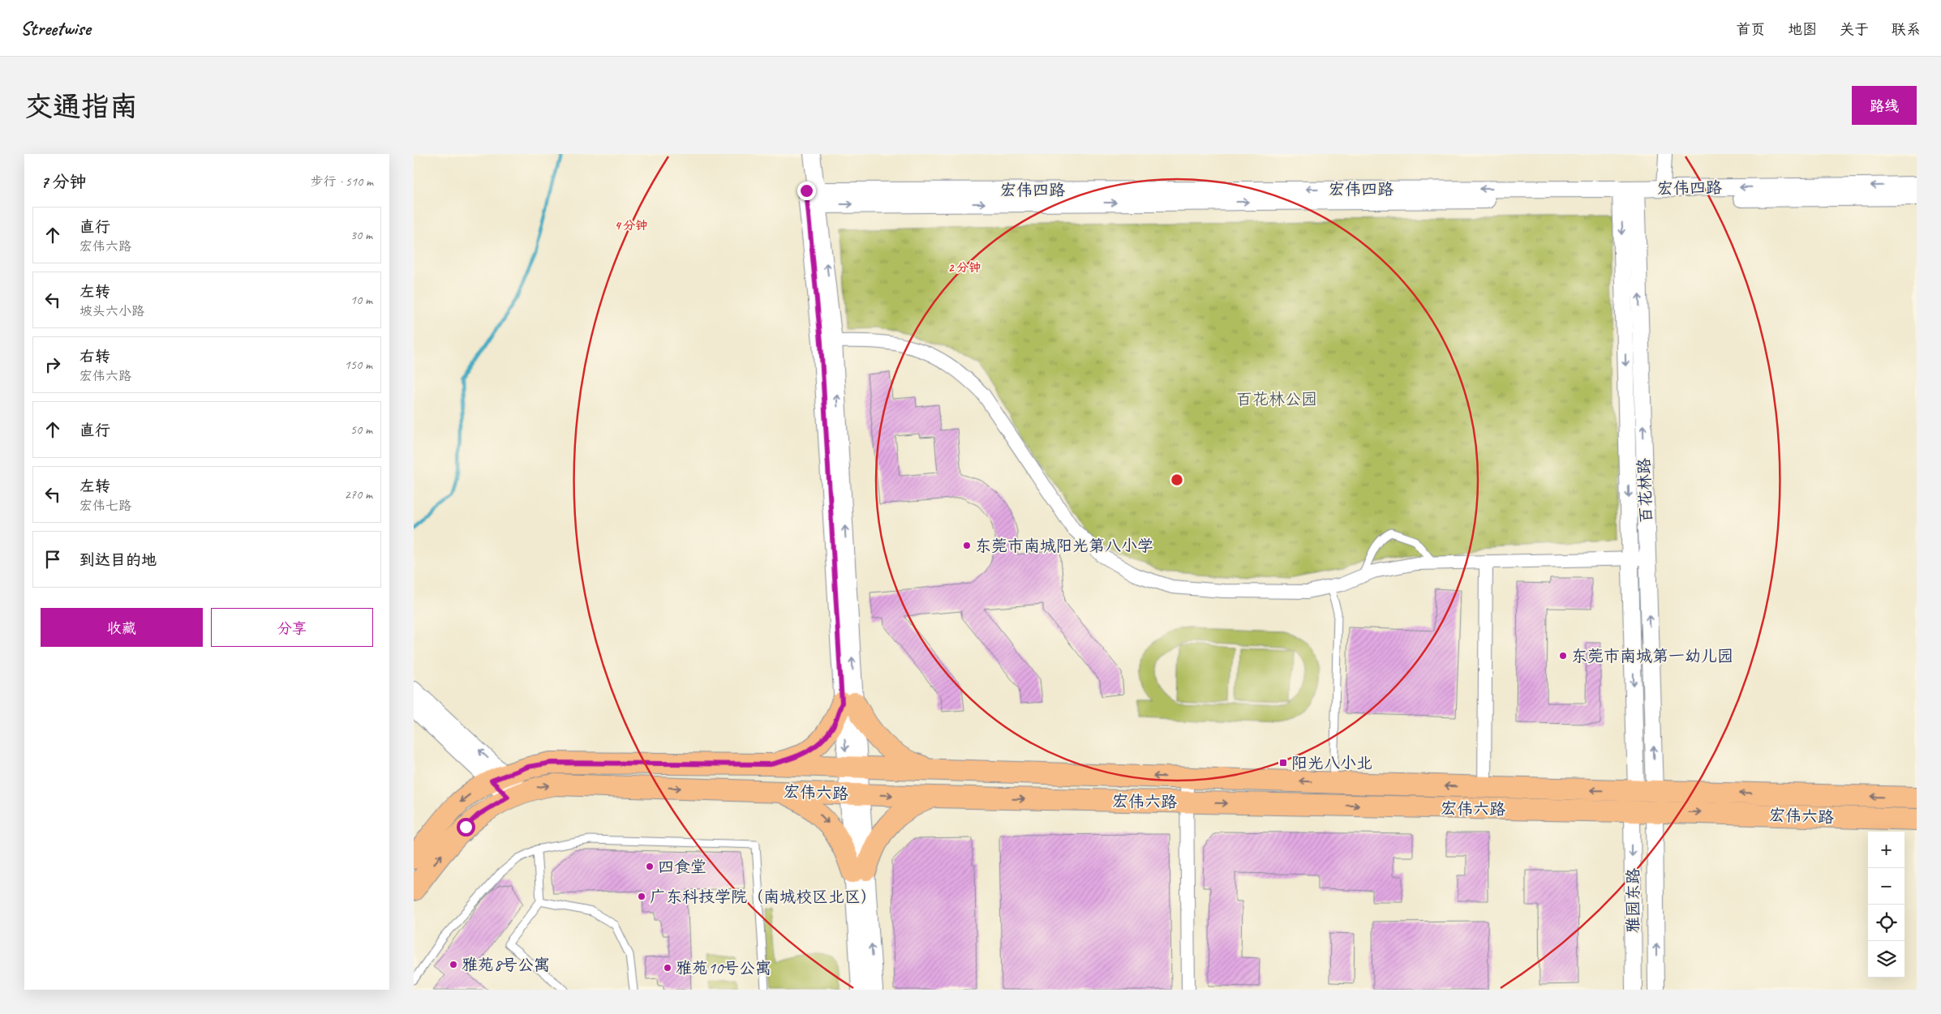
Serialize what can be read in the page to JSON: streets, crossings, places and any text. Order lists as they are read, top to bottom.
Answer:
{
  "streets": {
    "main road": ["宏伟六路"],
    "street": ["宏伟四路", "百花林路", "雅园东路"]
  },
  "crossings": [
    ["宏伟四路", "百花林路"],
    ["百花林路", "宏伟六路"],
    ["宏伟六路", "雅园东路"]
  ],
  "parks": ["百花林公园"],
  "places": {
    "other": [
      "东莞市南城阳光第八小学",
      "东莞市南城第一幼儿园",
      "四食堂",
      "广东科技学院（南城校区北区）",
      "雅苑8号公寓",
      "雅苑10号公寓"
    ],
    "transit": ["阳光八小北"]
  },
  "page": {
    "header": "Streetwise",
    "nav": [
      "首页",
      "地图",
      "关于",
      "联系"
    ],
    "buttons": [
      "路线",
      ["收藏", "分享"]
    ],
    "title": "交通指南",
    "heading": ["7 分钟", "步行 · 510 m"],
    "list": [
      ["直行", "宏伟六路", "30 m"],
      ["左转", "坡头六小路", "10 m"],
      ["右转", "宏伟六路", "150 m"],
      ["直行", "50 m"],
      ["左转", "宏伟七路", "270 m"],
      "到达目的地"
    ],
    "map_buttons": ["+", "−"]
  },
  "rings": ["4 分钟", "2 分钟"]
}
